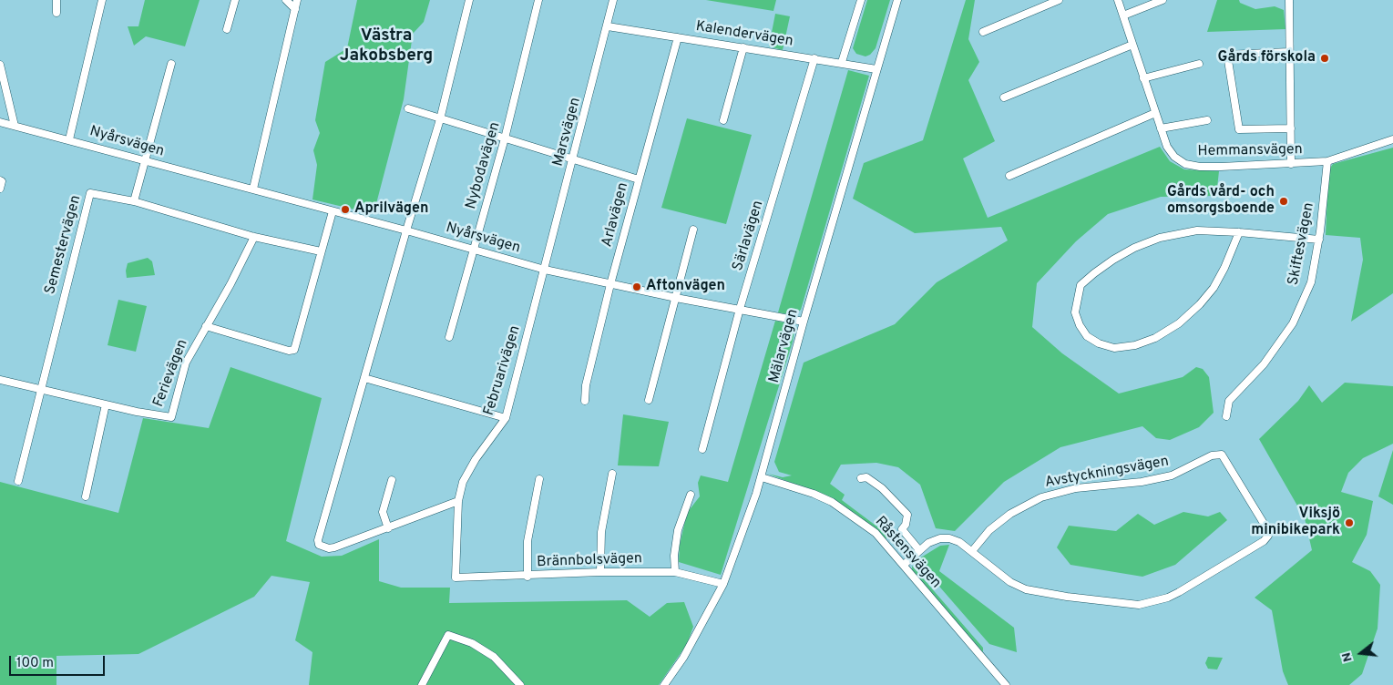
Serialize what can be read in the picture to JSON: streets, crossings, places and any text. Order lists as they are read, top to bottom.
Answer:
{
  "streets": {
    "street": [
      "Kalendervägen",
      "Marsvägen",
      "Nyårsvägen",
      "Hemmansvägen",
      "Nybodavägen",
      "Arlavägen",
      "Särlavägen",
      "Skiftesvägen",
      "Semestervägen",
      "Mälarvägen",
      "Februarivägen",
      "Ferievägen",
      "Avstyckningsvägen",
      "Råstensvägen",
      "Brännbolsvägen"
    ]
  },
  "crossings": [
    ["Kalendervägen", "Marsvägen"],
    ["Kalendervägen", "Arlavägen"],
    ["Kalendervägen", "Särlavägen"],
    ["Kalendervägen", "Mälarvägen"],
    ["Marsvägen", "Nyårsvägen"],
    ["Marsvägen", "Februarivägen"],
    ["Nyårsvägen", "Nybodavägen"],
    ["Nyårsvägen", "Arlavägen"],
    ["Nyårsvägen", "Särlavägen"],
    ["Nyårsvägen", "Mälarvägen"],
    ["Nyårsvägen", "Februarivägen"],
    ["Hemmansvägen", "Skiftesvägen"],
    ["Semestervägen", "Ferievägen"],
    ["Mälarvägen", "Råstensvägen"],
    ["Mälarvägen", "Brännbolsvägen"],
    ["Februarivägen", "Brännbolsvägen"],
    ["Avstyckningsvägen", "Råstensvägen"]
  ],
  "districts": ["Västra Jakobsberg"],
  "places": [
    "Gårds förskola",
    "Gårds vård- och omsorgsboende",
    "Aprilvägen",
    "Aftonvägen",
    "Viksjö minibikepark"
  ],
  "scale_bar": "100 m",
  "north": "left"
}
